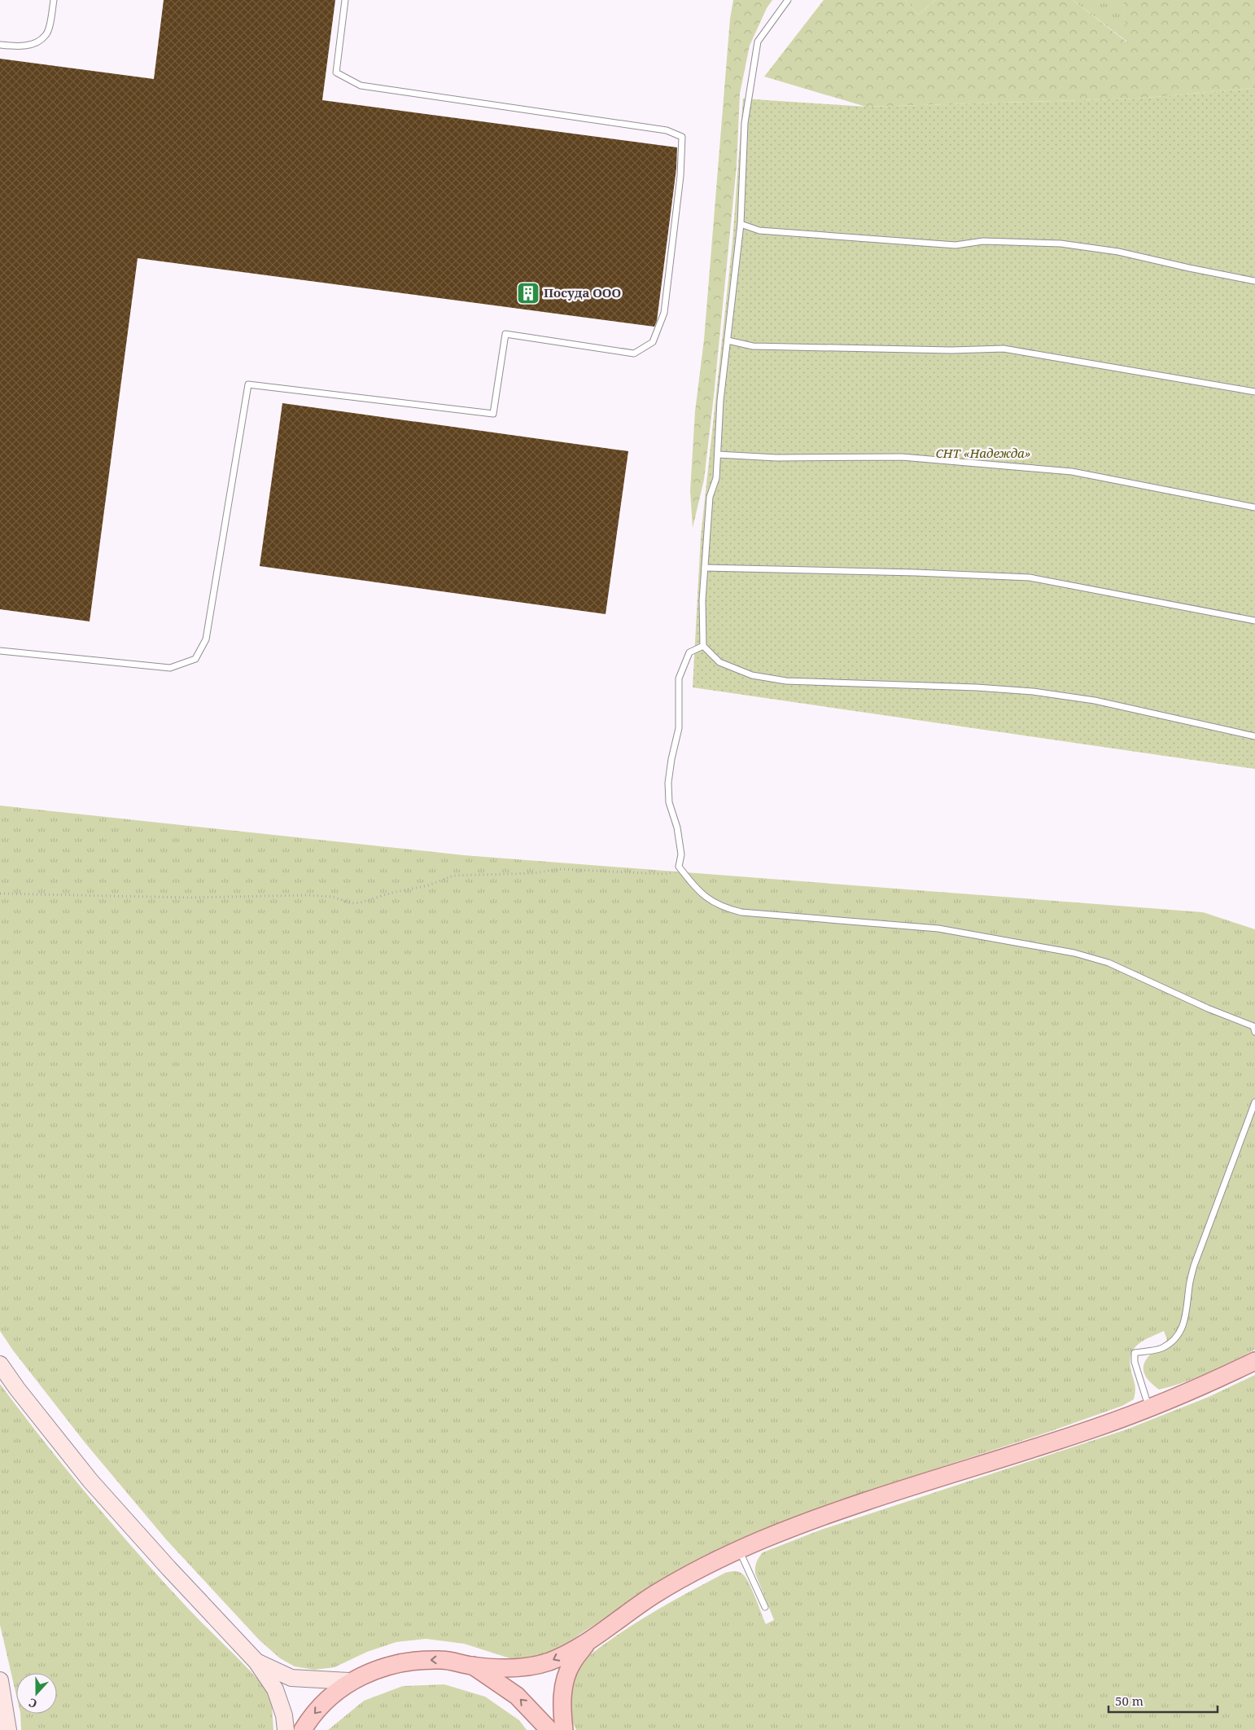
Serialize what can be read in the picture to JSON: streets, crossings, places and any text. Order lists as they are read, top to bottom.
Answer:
{
  "parks": ["СНТ «Надежда»"],
  "places": {
    "building": ["Посуда ООО"]
  },
  "scale_bar": "50 m",
  "north": "bottom"
}
